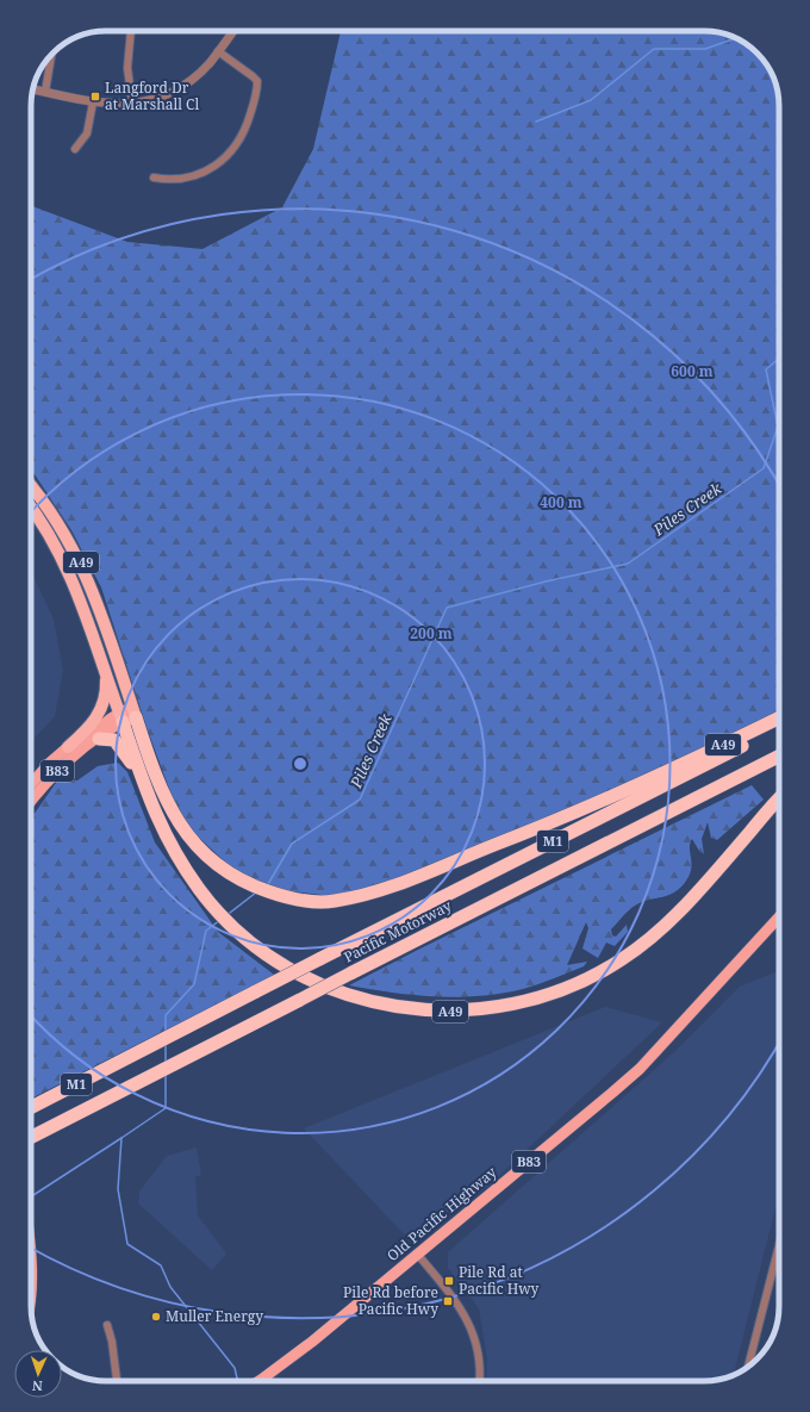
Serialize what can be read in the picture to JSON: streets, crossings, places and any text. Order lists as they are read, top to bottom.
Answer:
{
  "streets": {
    "highway": ["A49", "M1", "Pacific Motorway"],
    "main road": ["B83", "Old Pacific Highway"]
  },
  "crossings": [
    ["A49", "B83"]
  ],
  "water": ["Piles Creek"],
  "places": {
    "transit": ["Langford Dr at Marshall Cl", "Pile Rd at Pacific Hwy", "Pile Rd before Pacific Hwy"],
    "other": ["Muller Energy"]
  },
  "north": "bottom",
  "rings": ["600 m", "400 m", "200 m"]
}
